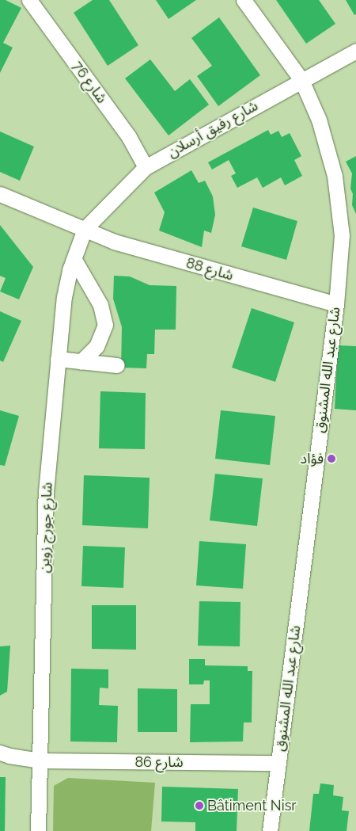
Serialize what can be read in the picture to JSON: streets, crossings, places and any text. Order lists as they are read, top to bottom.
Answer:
{
  "streets": {
    "street": [
      "شارع 76",
      "شارع رفيق أرسلان",
      "شارع 88",
      "شارع عبد الله المشنوق",
      "شارع جورج زوين",
      "شارع 86"
    ]
  },
  "crossings": [
    ["شارع 76", "شارع رفيق أرسلان"],
    ["شارع رفيق أرسلان", "شارع 88"],
    ["شارع رفيق أرسلان", "شارع عبد الله المشنوق"],
    ["شارع رفيق أرسلان", "شارع جورج زوين"],
    ["شارع 88", "شارع عبد الله المشنوق"],
    ["شارع 88", "شارع جورج زوين"],
    ["شارع عبد الله المشنوق", "شارع 86"],
    ["شارع جورج زوين", "شارع 86"]
  ],
  "places": ["فؤاد", "Bâtiment Nisr"]
}
